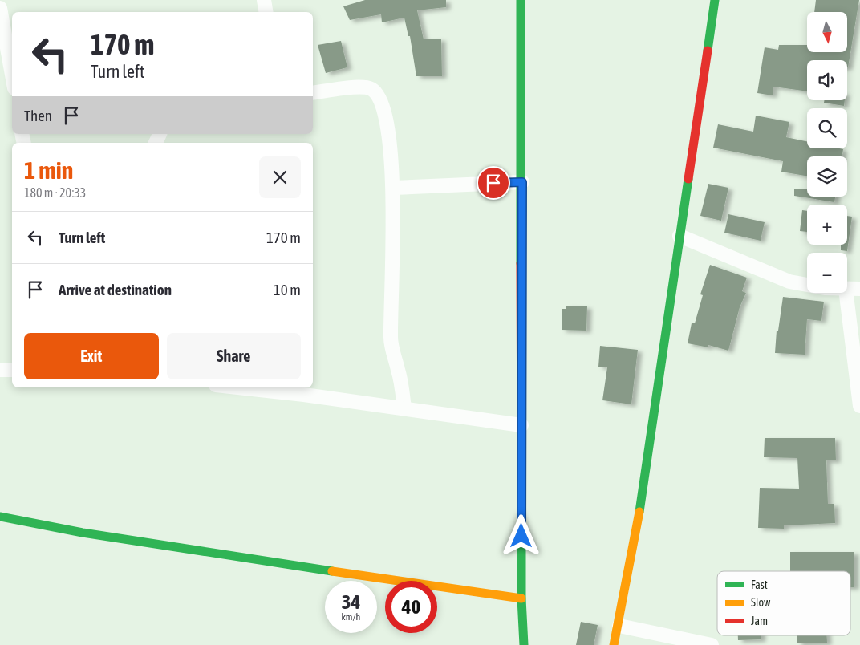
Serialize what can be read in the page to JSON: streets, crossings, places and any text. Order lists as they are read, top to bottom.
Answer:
{
  "legend": ["Fast", "Slow", "Jam"],
  "north": "bottom",
  "page": {
    "map_buttons": ["+", "−"],
    "turn": ["170 m", "Turn left"],
    "then": "Then",
    "heading": ["1 min", "180 m · 20:33"],
    "list": [
      {
        "name": "Turn left",
        "value": "170 m"
      },
      {
        "name": "Arrive at destination",
        "value": "10 m"
      }
    ],
    "buttons": ["Exit", "Share"],
    "speed": "34 km/h",
    "limit": "40"
  }
}
